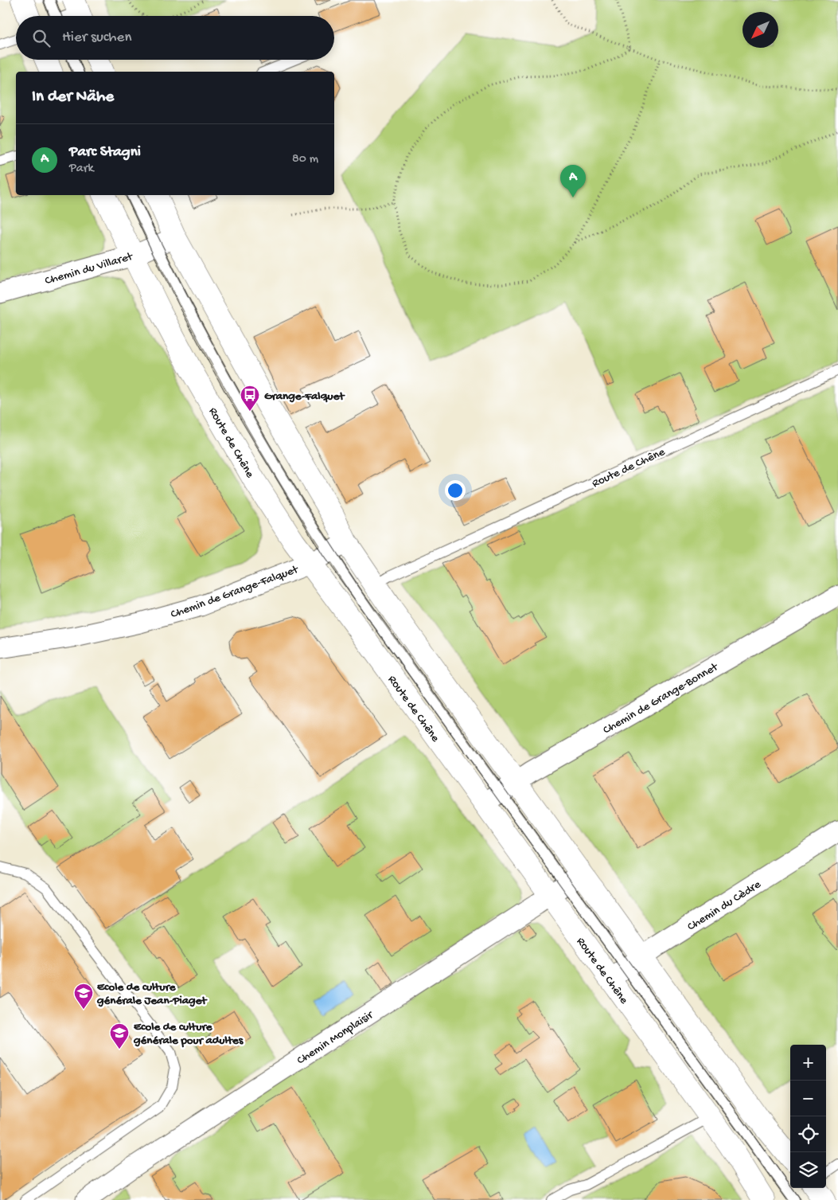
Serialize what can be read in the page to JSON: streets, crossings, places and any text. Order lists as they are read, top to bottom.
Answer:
{
  "streets": {
    "main road": ["Route de Chêne"],
    "street": [
      "Chemin du Villaret",
      "Chemin de Grange-Falquet",
      "Chemin de Grange-Bonnet",
      "Chemin du Cèdre",
      "Chemin Monplaisir"
    ]
  },
  "crossings": [
    ["Chemin du Villaret", "Route de Chêne"],
    ["Route de Chêne", "Chemin de Grange-Falquet"],
    ["Route de Chêne", "Chemin de Grange-Bonnet"],
    ["Route de Chêne", "Chemin du Cèdre"],
    ["Route de Chêne", "Chemin Monplaisir"]
  ],
  "places": {
    "bus stop": ["Grange-Falquet"],
    "school or university": ["Ecole de culture générale Jean-Piaget", "Ecole de culture générale pour adultes"]
  },
  "north": "bottom left",
  "page": {
    "search": "Hier suchen",
    "heading": "In der Nähe",
    "list": [
      {
        "mark": "A",
        "name": "Parc Stagni",
        "note": "Park",
        "value": "80 m"
      }
    ],
    "pins": "A",
    "map_buttons": ["+", "−"]
  }
}
